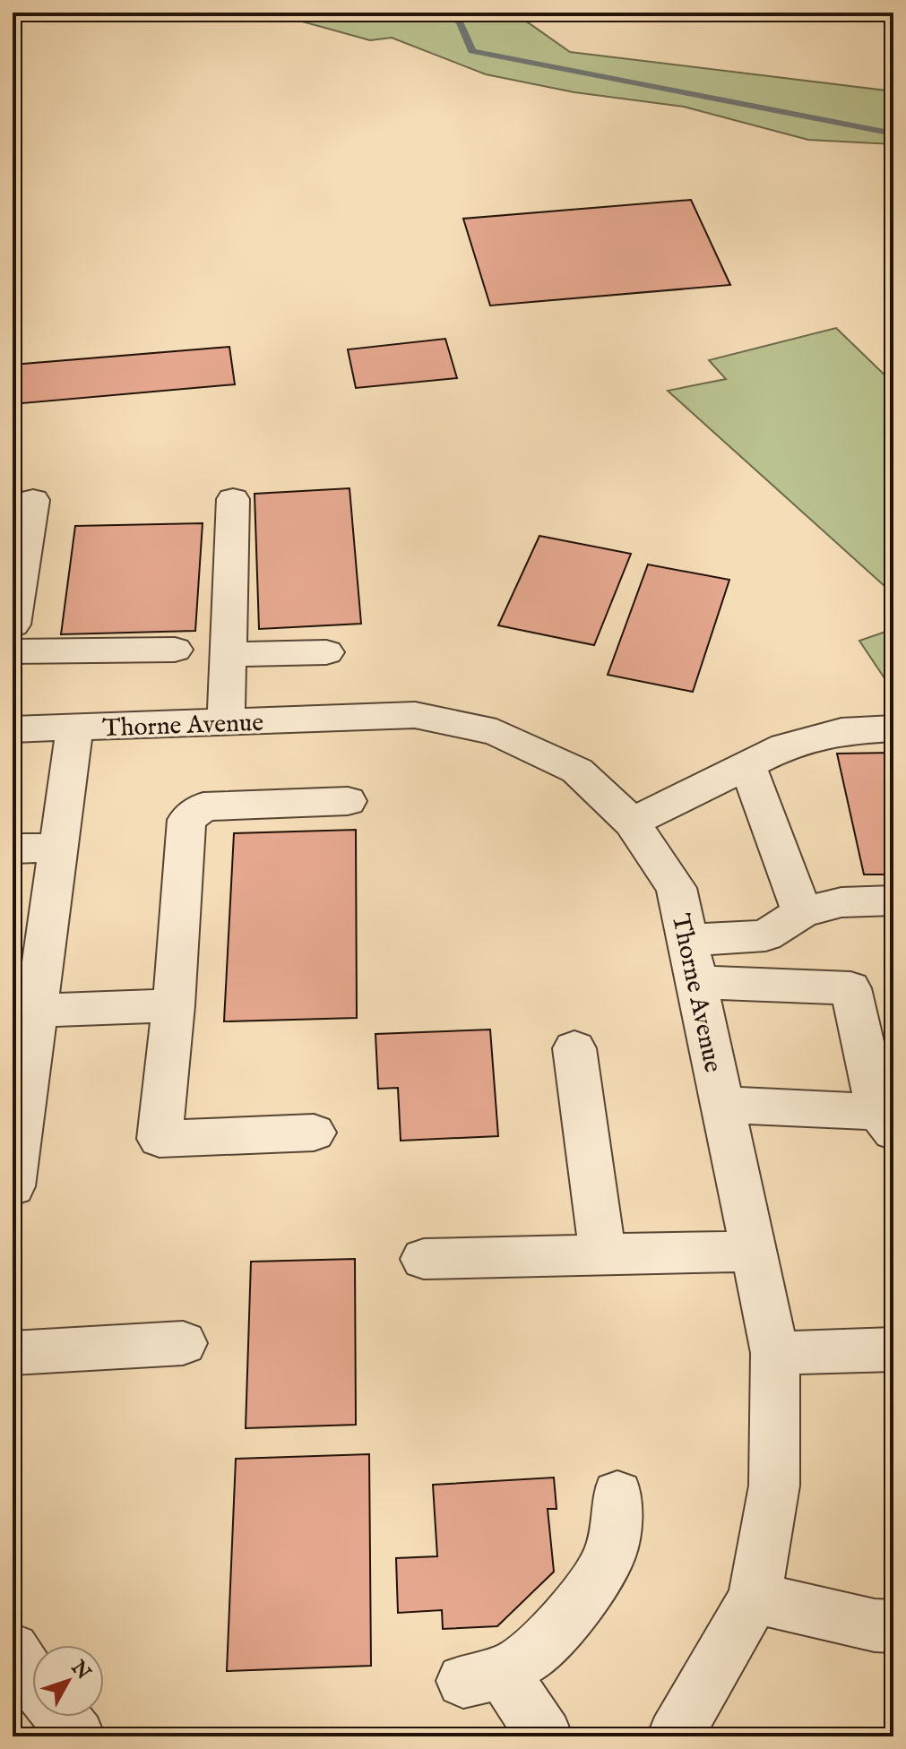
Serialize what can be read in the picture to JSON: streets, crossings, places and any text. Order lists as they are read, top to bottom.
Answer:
{
  "streets": {
    "street": ["Thorne Avenue"]
  },
  "north": "top right"
}
